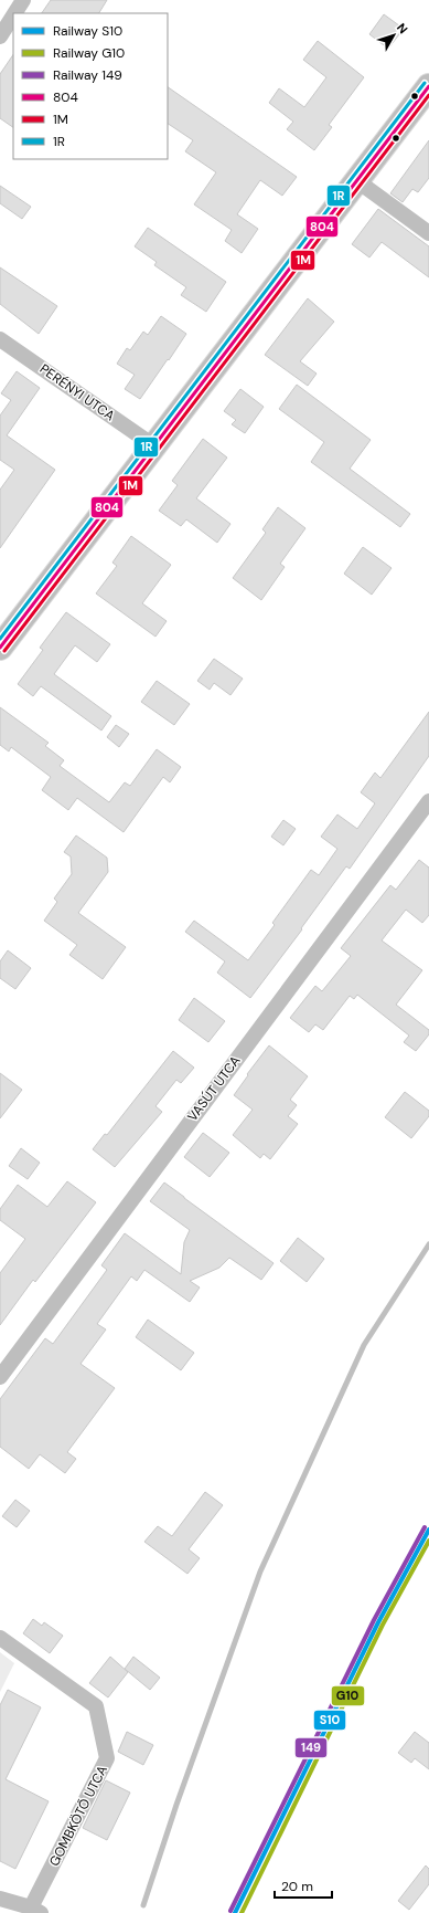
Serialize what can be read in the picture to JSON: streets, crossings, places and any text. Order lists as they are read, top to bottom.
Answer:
{
  "streets": {
    "street": ["PERÉNYI UTCA", "VASÚT UTCA", "GOMBKÖTŐ UTCA"]
  },
  "lines": [
    "transit line 1R",
    "transit line 804",
    "transit line 1M",
    "rail line 149",
    "rail line S10",
    "rail line G10"
  ],
  "legend": [
    "Railway S10",
    "Railway G10",
    "Railway 149",
    "804",
    "1M",
    "1R"
  ],
  "scale_bar": "20 m",
  "north": "top right"
}
